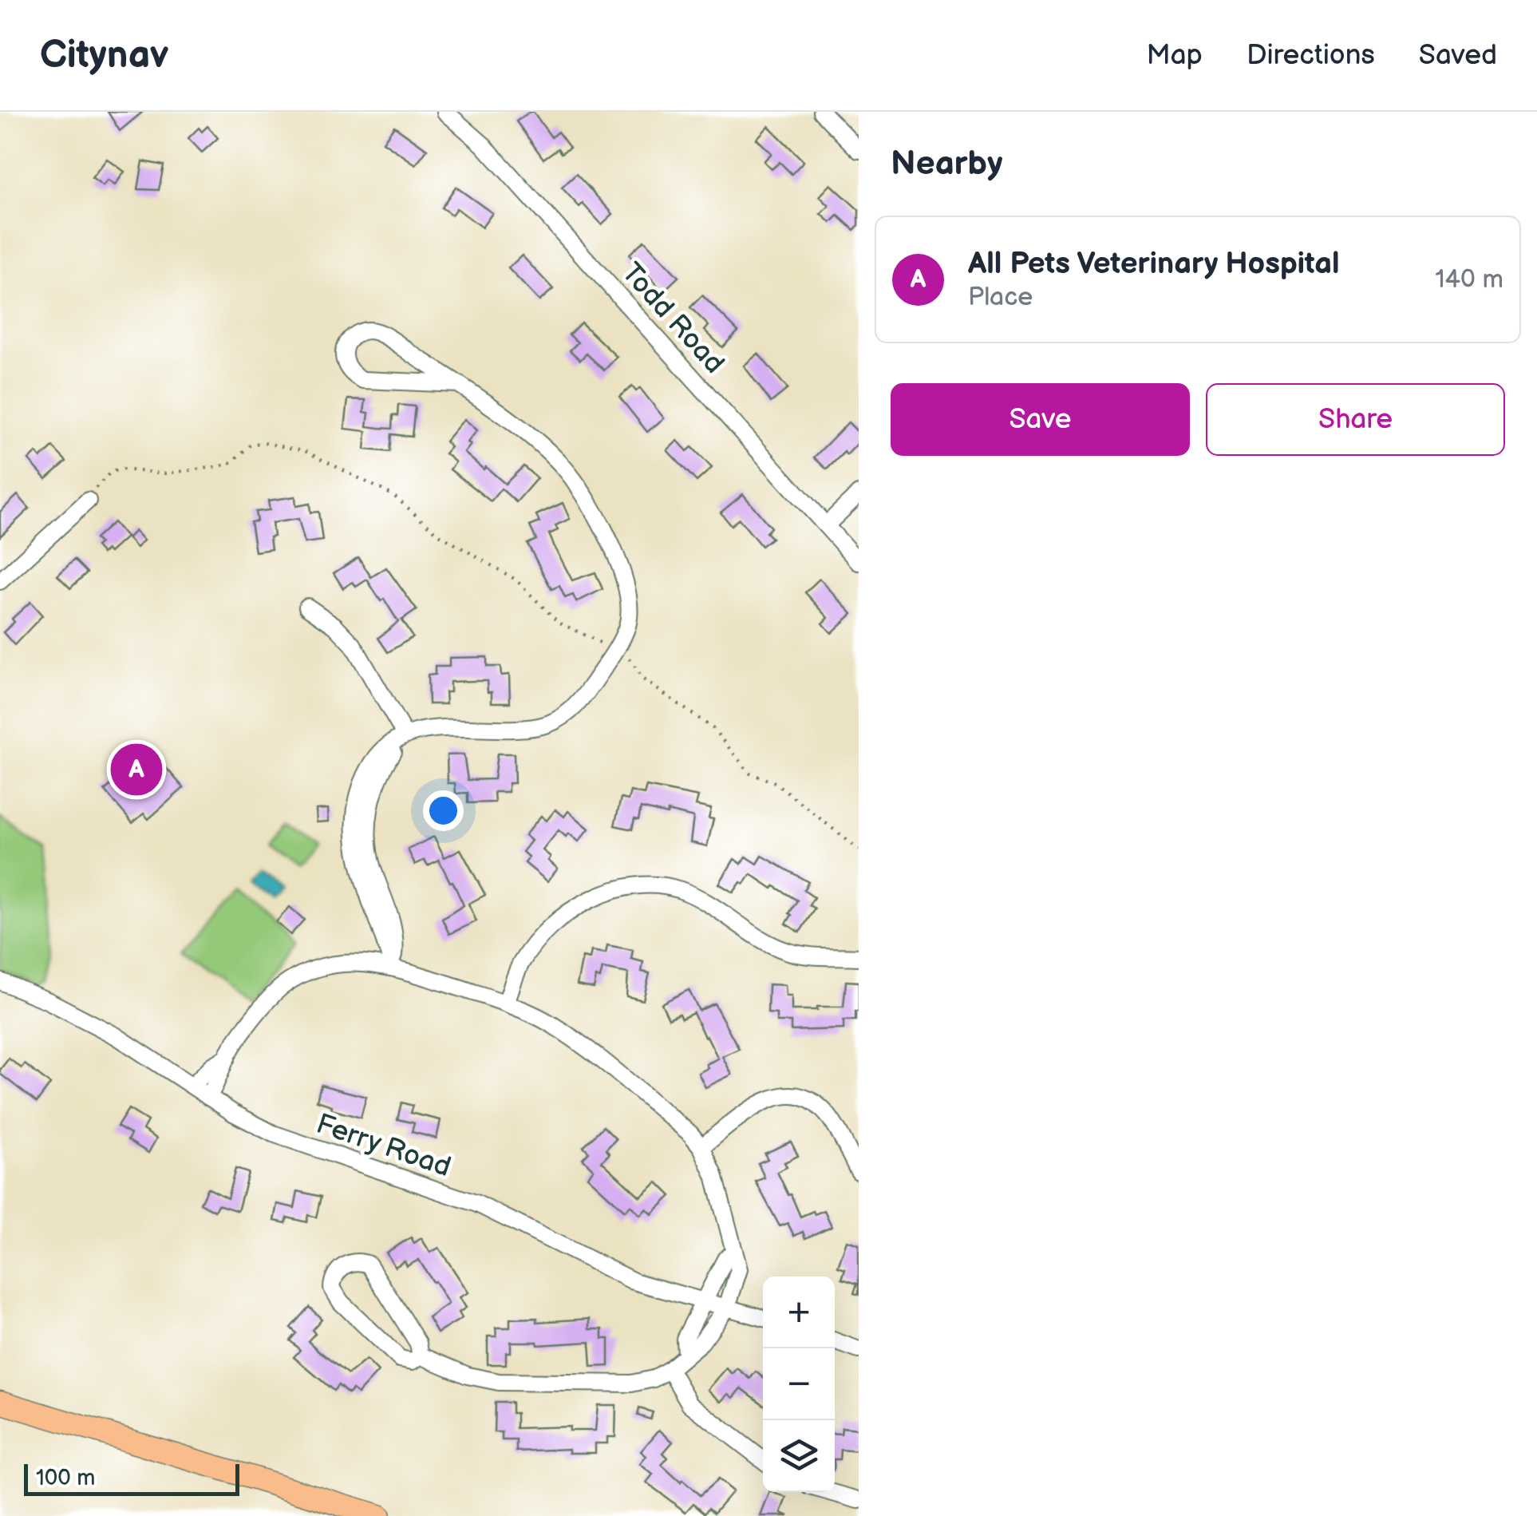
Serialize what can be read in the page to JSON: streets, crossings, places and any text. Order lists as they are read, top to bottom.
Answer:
{
  "streets": {
    "street": ["Todd Road", "Ferry Road"]
  },
  "scale_bar": "100 m",
  "page": {
    "header": "Citynav",
    "nav": ["Map", "Directions", "Saved"],
    "heading": "Nearby",
    "list": [
      {
        "mark": "A",
        "name": "All Pets Veterinary Hospital",
        "note": "Place",
        "value": "140 m"
      }
    ],
    "buttons": ["Save", "Share"],
    "pins": "A",
    "map_buttons": ["+", "−"],
    "scale": "100 m"
  }
}
